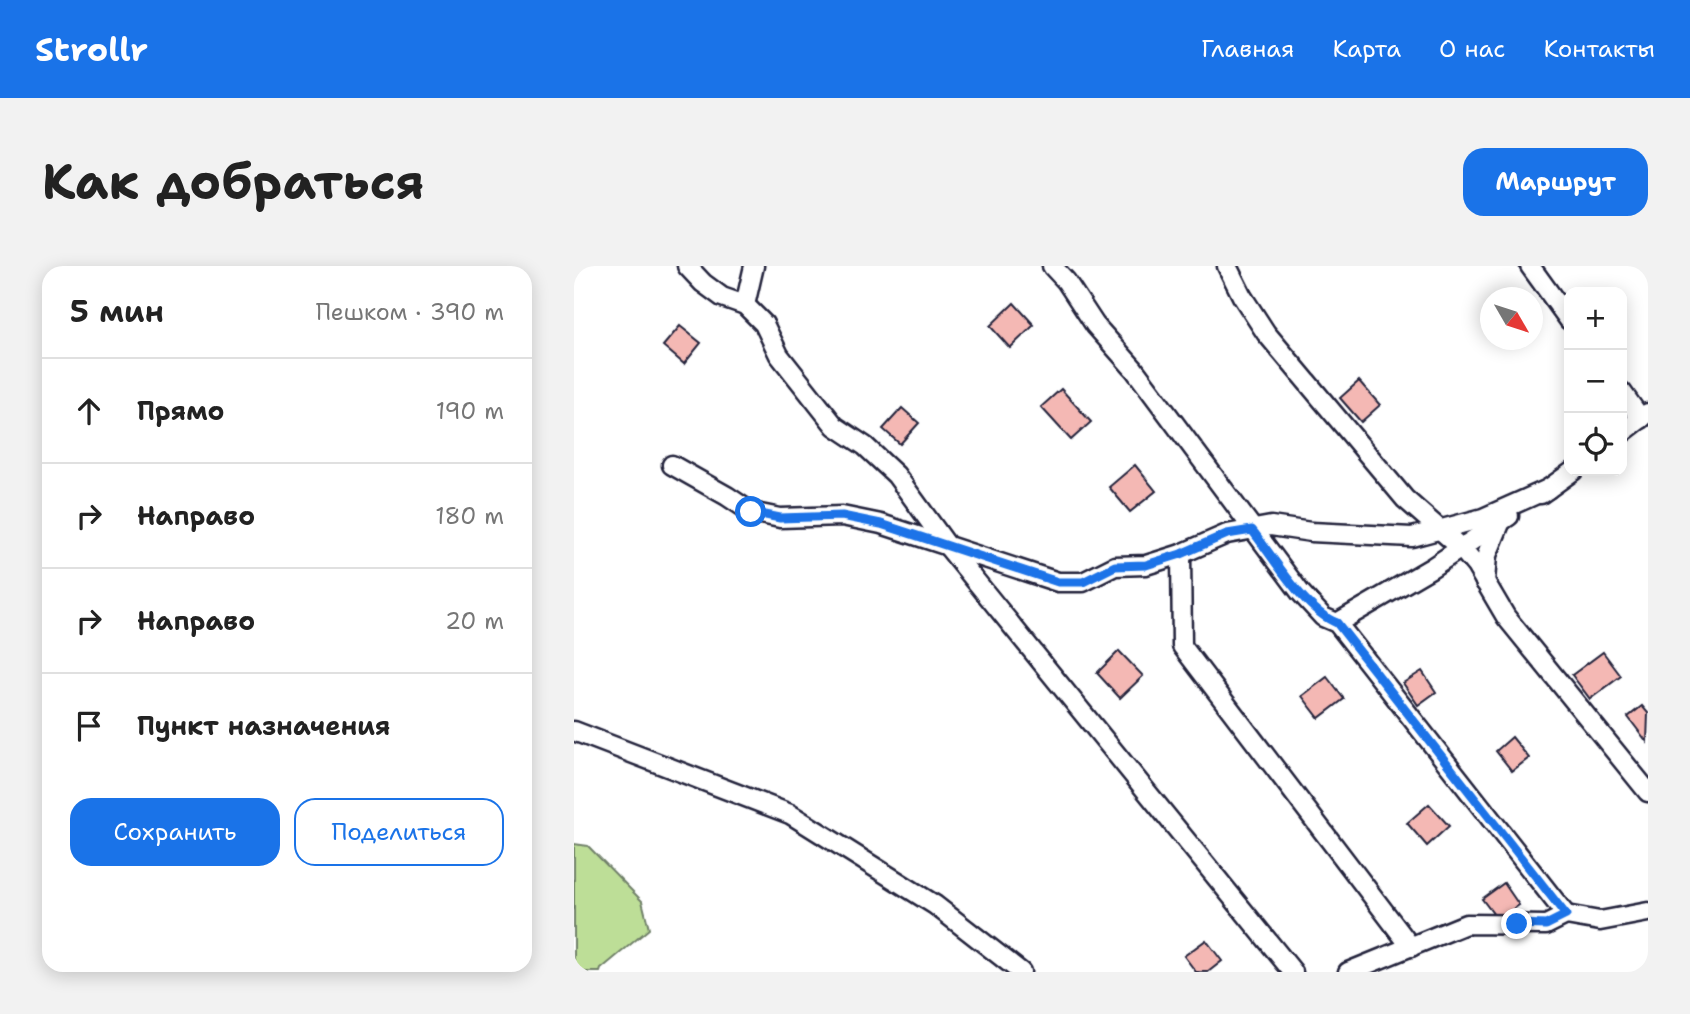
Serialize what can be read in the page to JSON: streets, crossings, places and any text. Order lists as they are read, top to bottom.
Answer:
{
  "north": "bottom right",
  "page": {
    "header": "Strollr",
    "nav": [
      "Главная",
      "Карта",
      "О нас",
      "Контакты"
    ],
    "buttons": [
      "Маршрут",
      ["Сохранить", "Поделиться"]
    ],
    "title": "Как добраться",
    "heading": ["5 мин", "Пешком · 390 m"],
    "map_buttons": ["+", "−"],
    "list": [
      ["Прямо", "190 m"],
      ["Направо", "180 m"],
      ["Направо", "20 m"],
      "Пункт назначения"
    ]
  }
}
